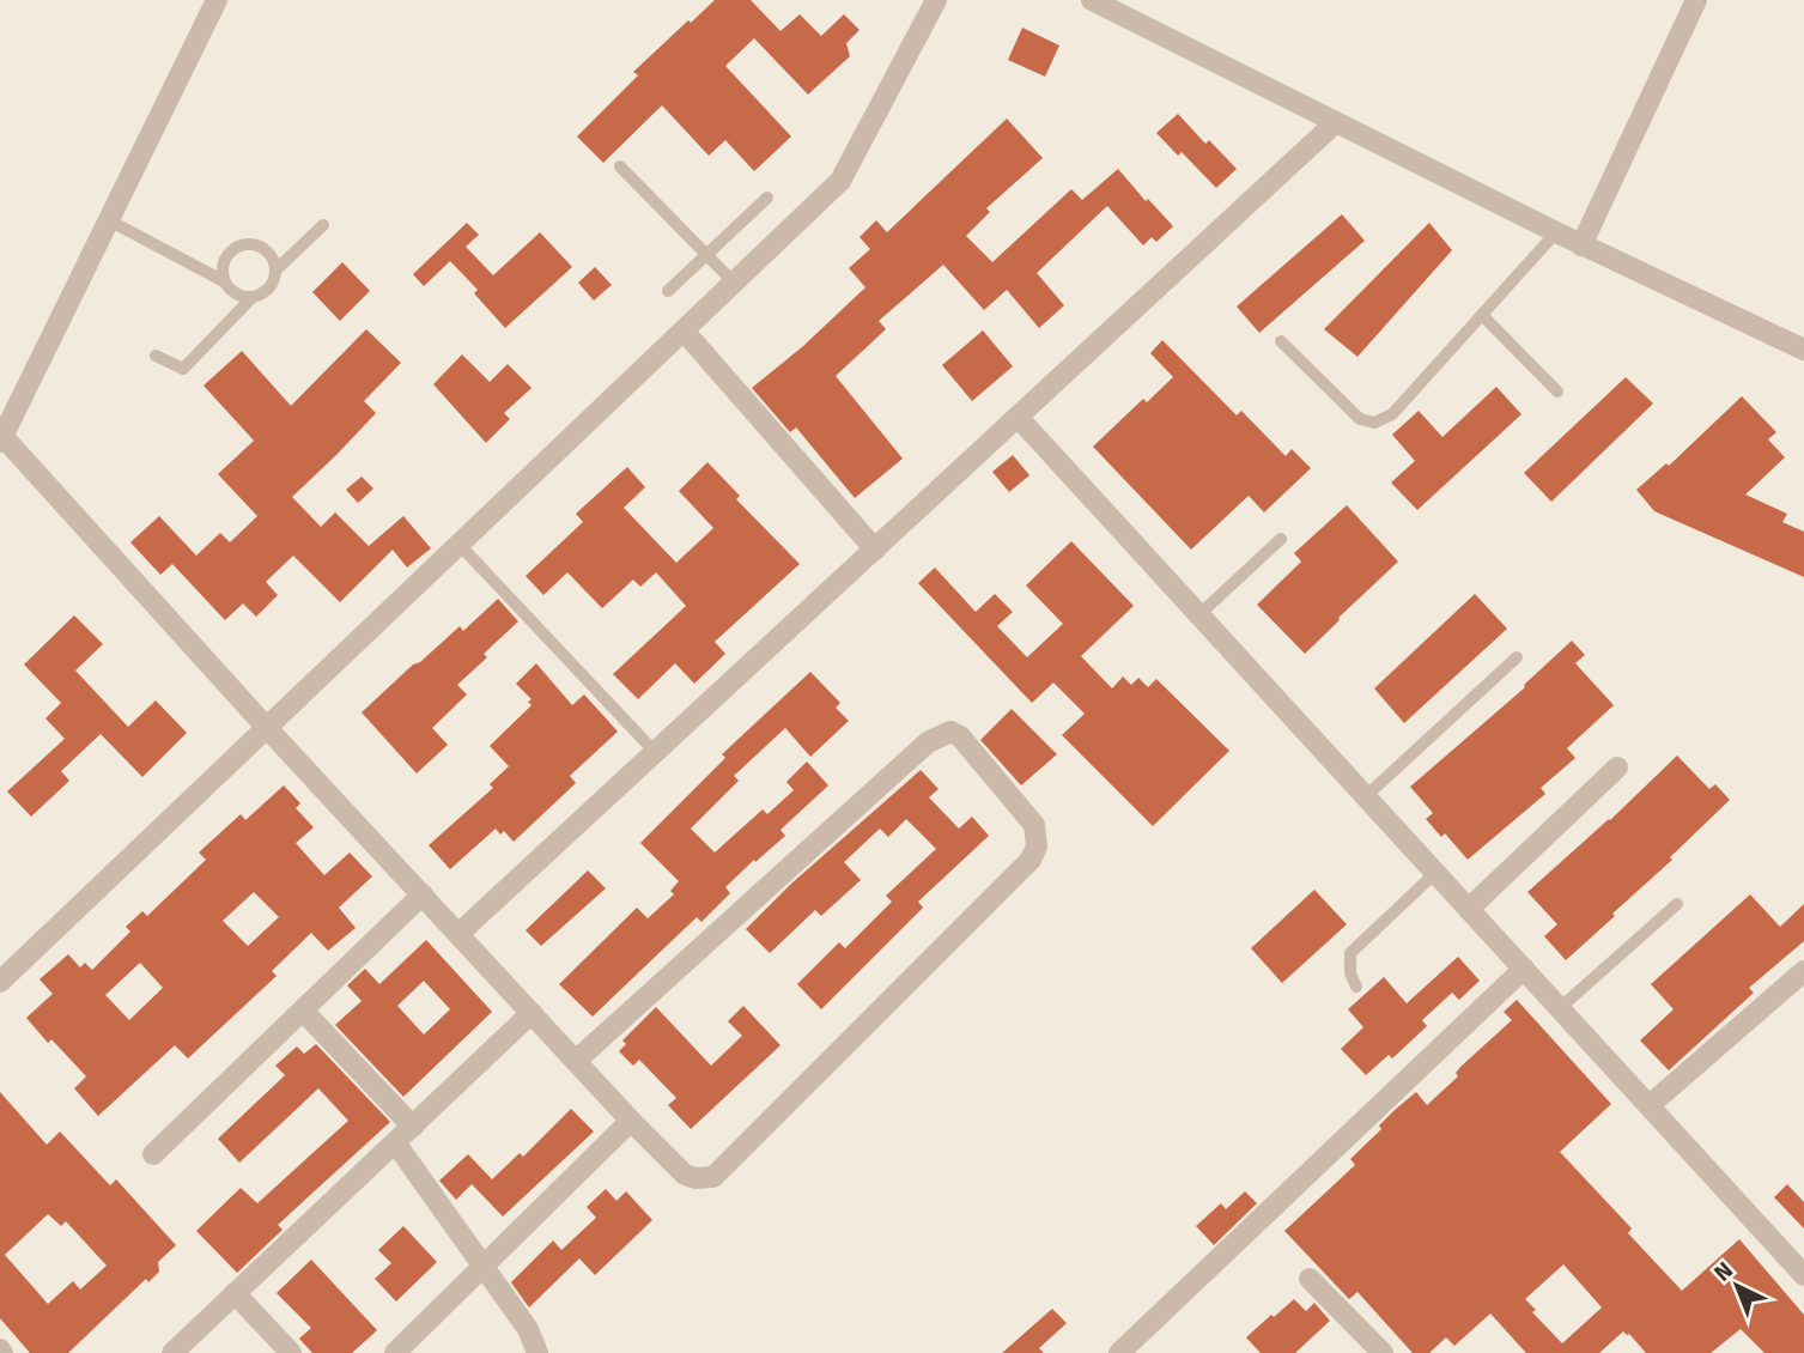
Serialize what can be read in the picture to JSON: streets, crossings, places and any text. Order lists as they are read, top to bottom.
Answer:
{
  "north": "top left"
}
